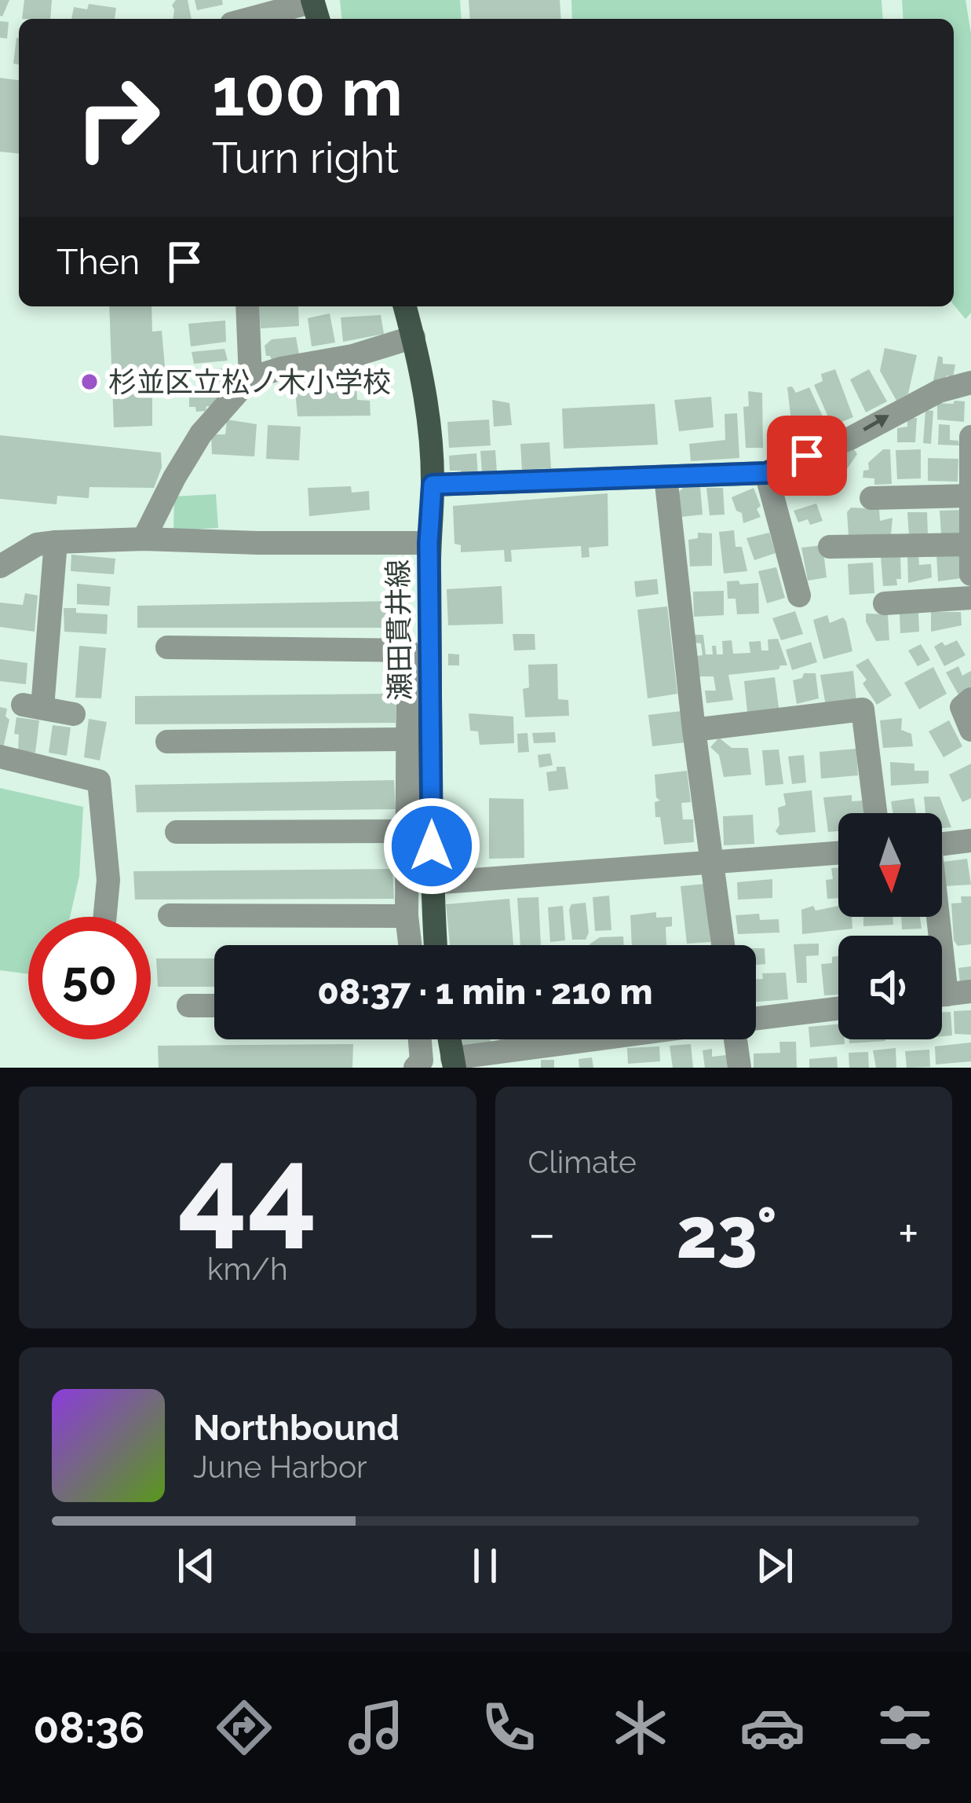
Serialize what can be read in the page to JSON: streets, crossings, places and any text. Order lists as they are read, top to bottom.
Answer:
{
  "streets": {
    "main road": ["瀬田貫井線"]
  },
  "places": ["杉並区立松ノ木小学校"],
  "north": "bottom",
  "page": {
    "turn": ["100 m", "Turn right"],
    "then": "Then",
    "limit": "50",
    "trip": "08:37 · 1 min · 210 m",
    "tile": [
      ["44", "km/h"],
      "Climate"
    ],
    "heat": ["−", "23°", "+"],
    "song": ["Northbound", "June Harbor"],
    "tabs": "08:36"
  }
}
